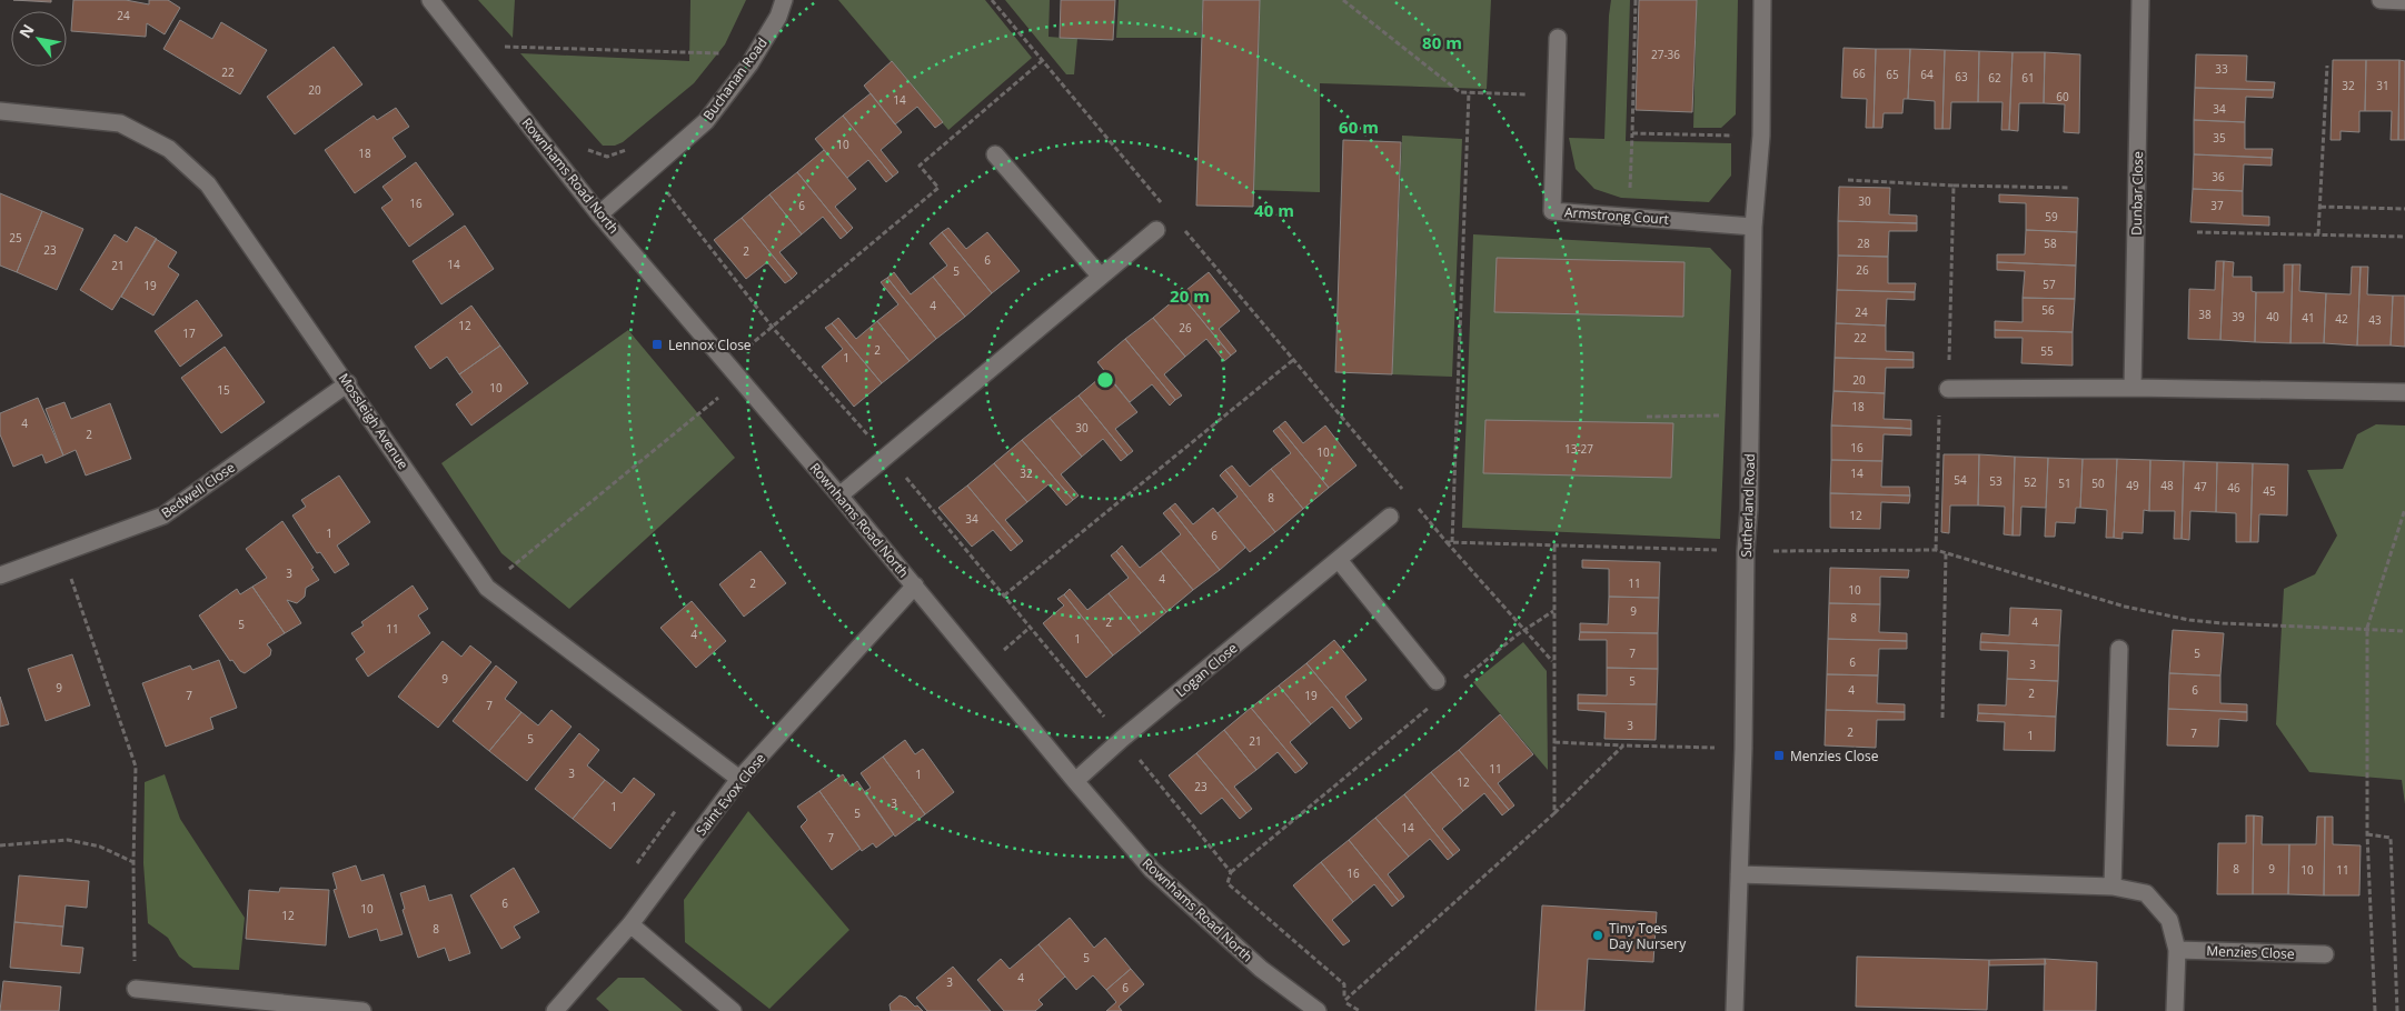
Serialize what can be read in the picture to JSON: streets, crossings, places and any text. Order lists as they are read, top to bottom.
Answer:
{
  "streets": {
    "street": [
      "Buchanan Road",
      "Rownhams Road North",
      "Dunbar Close",
      "Armstrong Court",
      "Mossleigh Avenue",
      "Bedwell Close",
      "Sutherland Road",
      "Logan Close",
      "Saint Evox Close",
      "Menzies Close"
    ]
  },
  "crossings": [
    ["Buchanan Road", "Rownhams Road North"],
    ["Rownhams Road North", "Logan Close"],
    ["Rownhams Road North", "Saint Evox Close"],
    ["Armstrong Court", "Sutherland Road"],
    ["Mossleigh Avenue", "Bedwell Close"],
    ["Mossleigh Avenue", "Saint Evox Close"]
  ],
  "places": {
    "transit": ["Lennox Close", "Menzies Close"],
    "other": ["Tiny Toes Day Nursery"]
  },
  "house_numbers": [
    "24",
    "27-36",
    "33",
    "22",
    "66",
    "65",
    "64",
    "63",
    "62",
    "61",
    "32",
    "31",
    "20",
    "60",
    "14",
    "34",
    "35",
    "10",
    "18",
    "36",
    "30",
    "16",
    "6",
    "37",
    "59",
    "25",
    "28",
    "58",
    "23",
    "2",
    "6",
    "14",
    "21",
    "26",
    "5",
    "57",
    "19",
    "4",
    "56",
    "24",
    "38",
    "39",
    "40",
    "41",
    "42",
    "43",
    "12",
    "26",
    "17",
    "22",
    "2",
    "55",
    "1",
    "20",
    "10",
    "15",
    "18",
    "4",
    "30",
    "2",
    "16",
    "13-27",
    "10",
    "32",
    "14",
    "54",
    "53",
    "52",
    "51",
    "50",
    "49",
    "48",
    "47",
    "46",
    "45",
    "8",
    "12",
    "34",
    "1",
    "6",
    "3",
    "4",
    "2",
    "11",
    "10",
    "9",
    "8",
    "2",
    "4",
    "5",
    "11",
    "4",
    "1",
    "7",
    "5",
    "6",
    "3",
    "9",
    "5",
    "9",
    "4",
    "6",
    "2",
    "7",
    "19",
    "7",
    "3",
    "2",
    "7",
    "1",
    "5",
    "21",
    "11",
    "3",
    "1",
    "12",
    "23",
    "3",
    "1",
    "5",
    "14",
    "7",
    "8",
    "9",
    "10",
    "11",
    "16",
    "6",
    "10",
    "12",
    "8",
    "5",
    "4",
    "3",
    "6"
  ],
  "north": "top left",
  "rings": [
    "80 m",
    "60 m",
    "40 m",
    "20 m"
  ]
}
